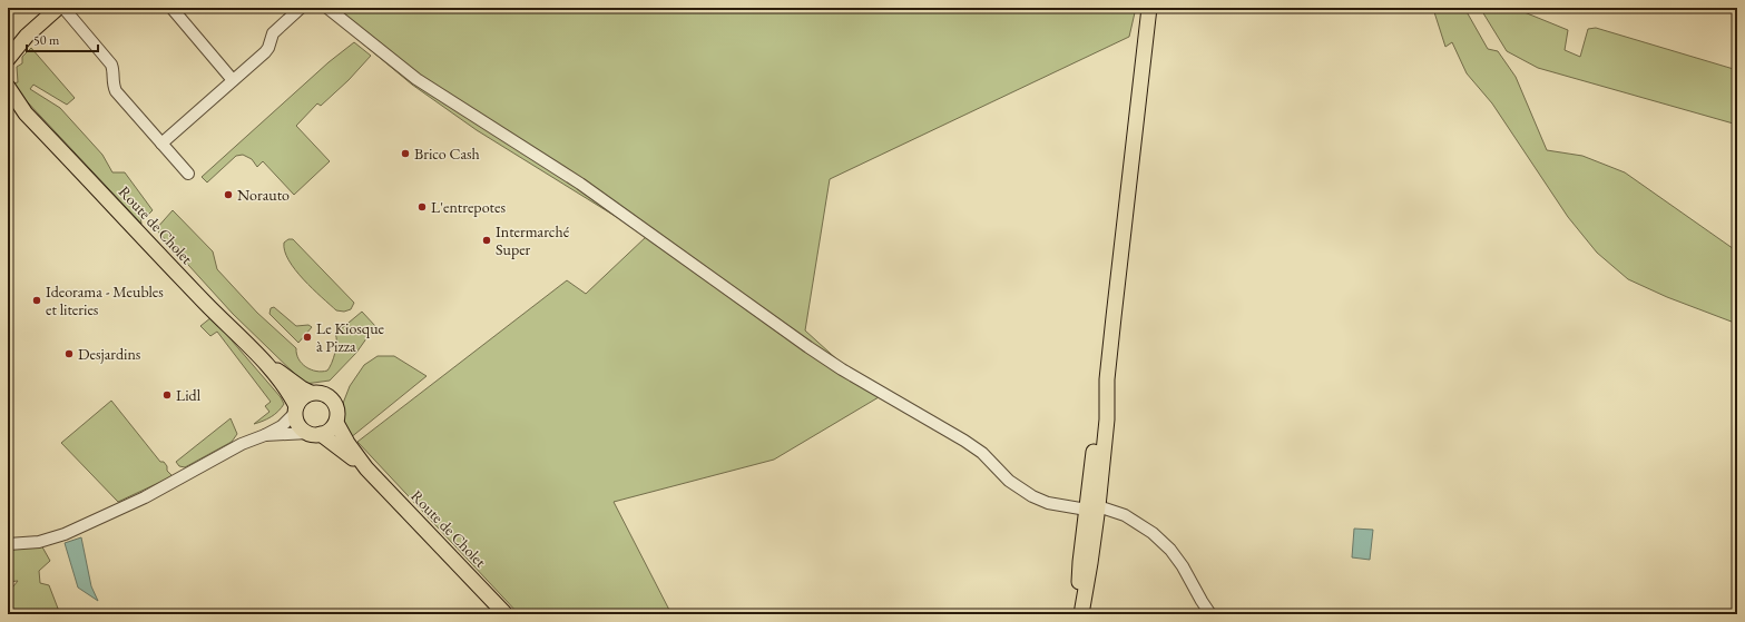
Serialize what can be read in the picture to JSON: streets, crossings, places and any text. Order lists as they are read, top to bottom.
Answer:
{
  "streets": {
    "main road": ["Route de Cholet"]
  },
  "places": [
    "Brico Cash",
    "Norauto",
    "L'entrepotes",
    "Intermarché Super",
    "Ideorama - Meubles et literies",
    "Le Kiosque à Pizza",
    "Desjardins",
    "Lidl"
  ],
  "scale_bar": "50 m"
}
